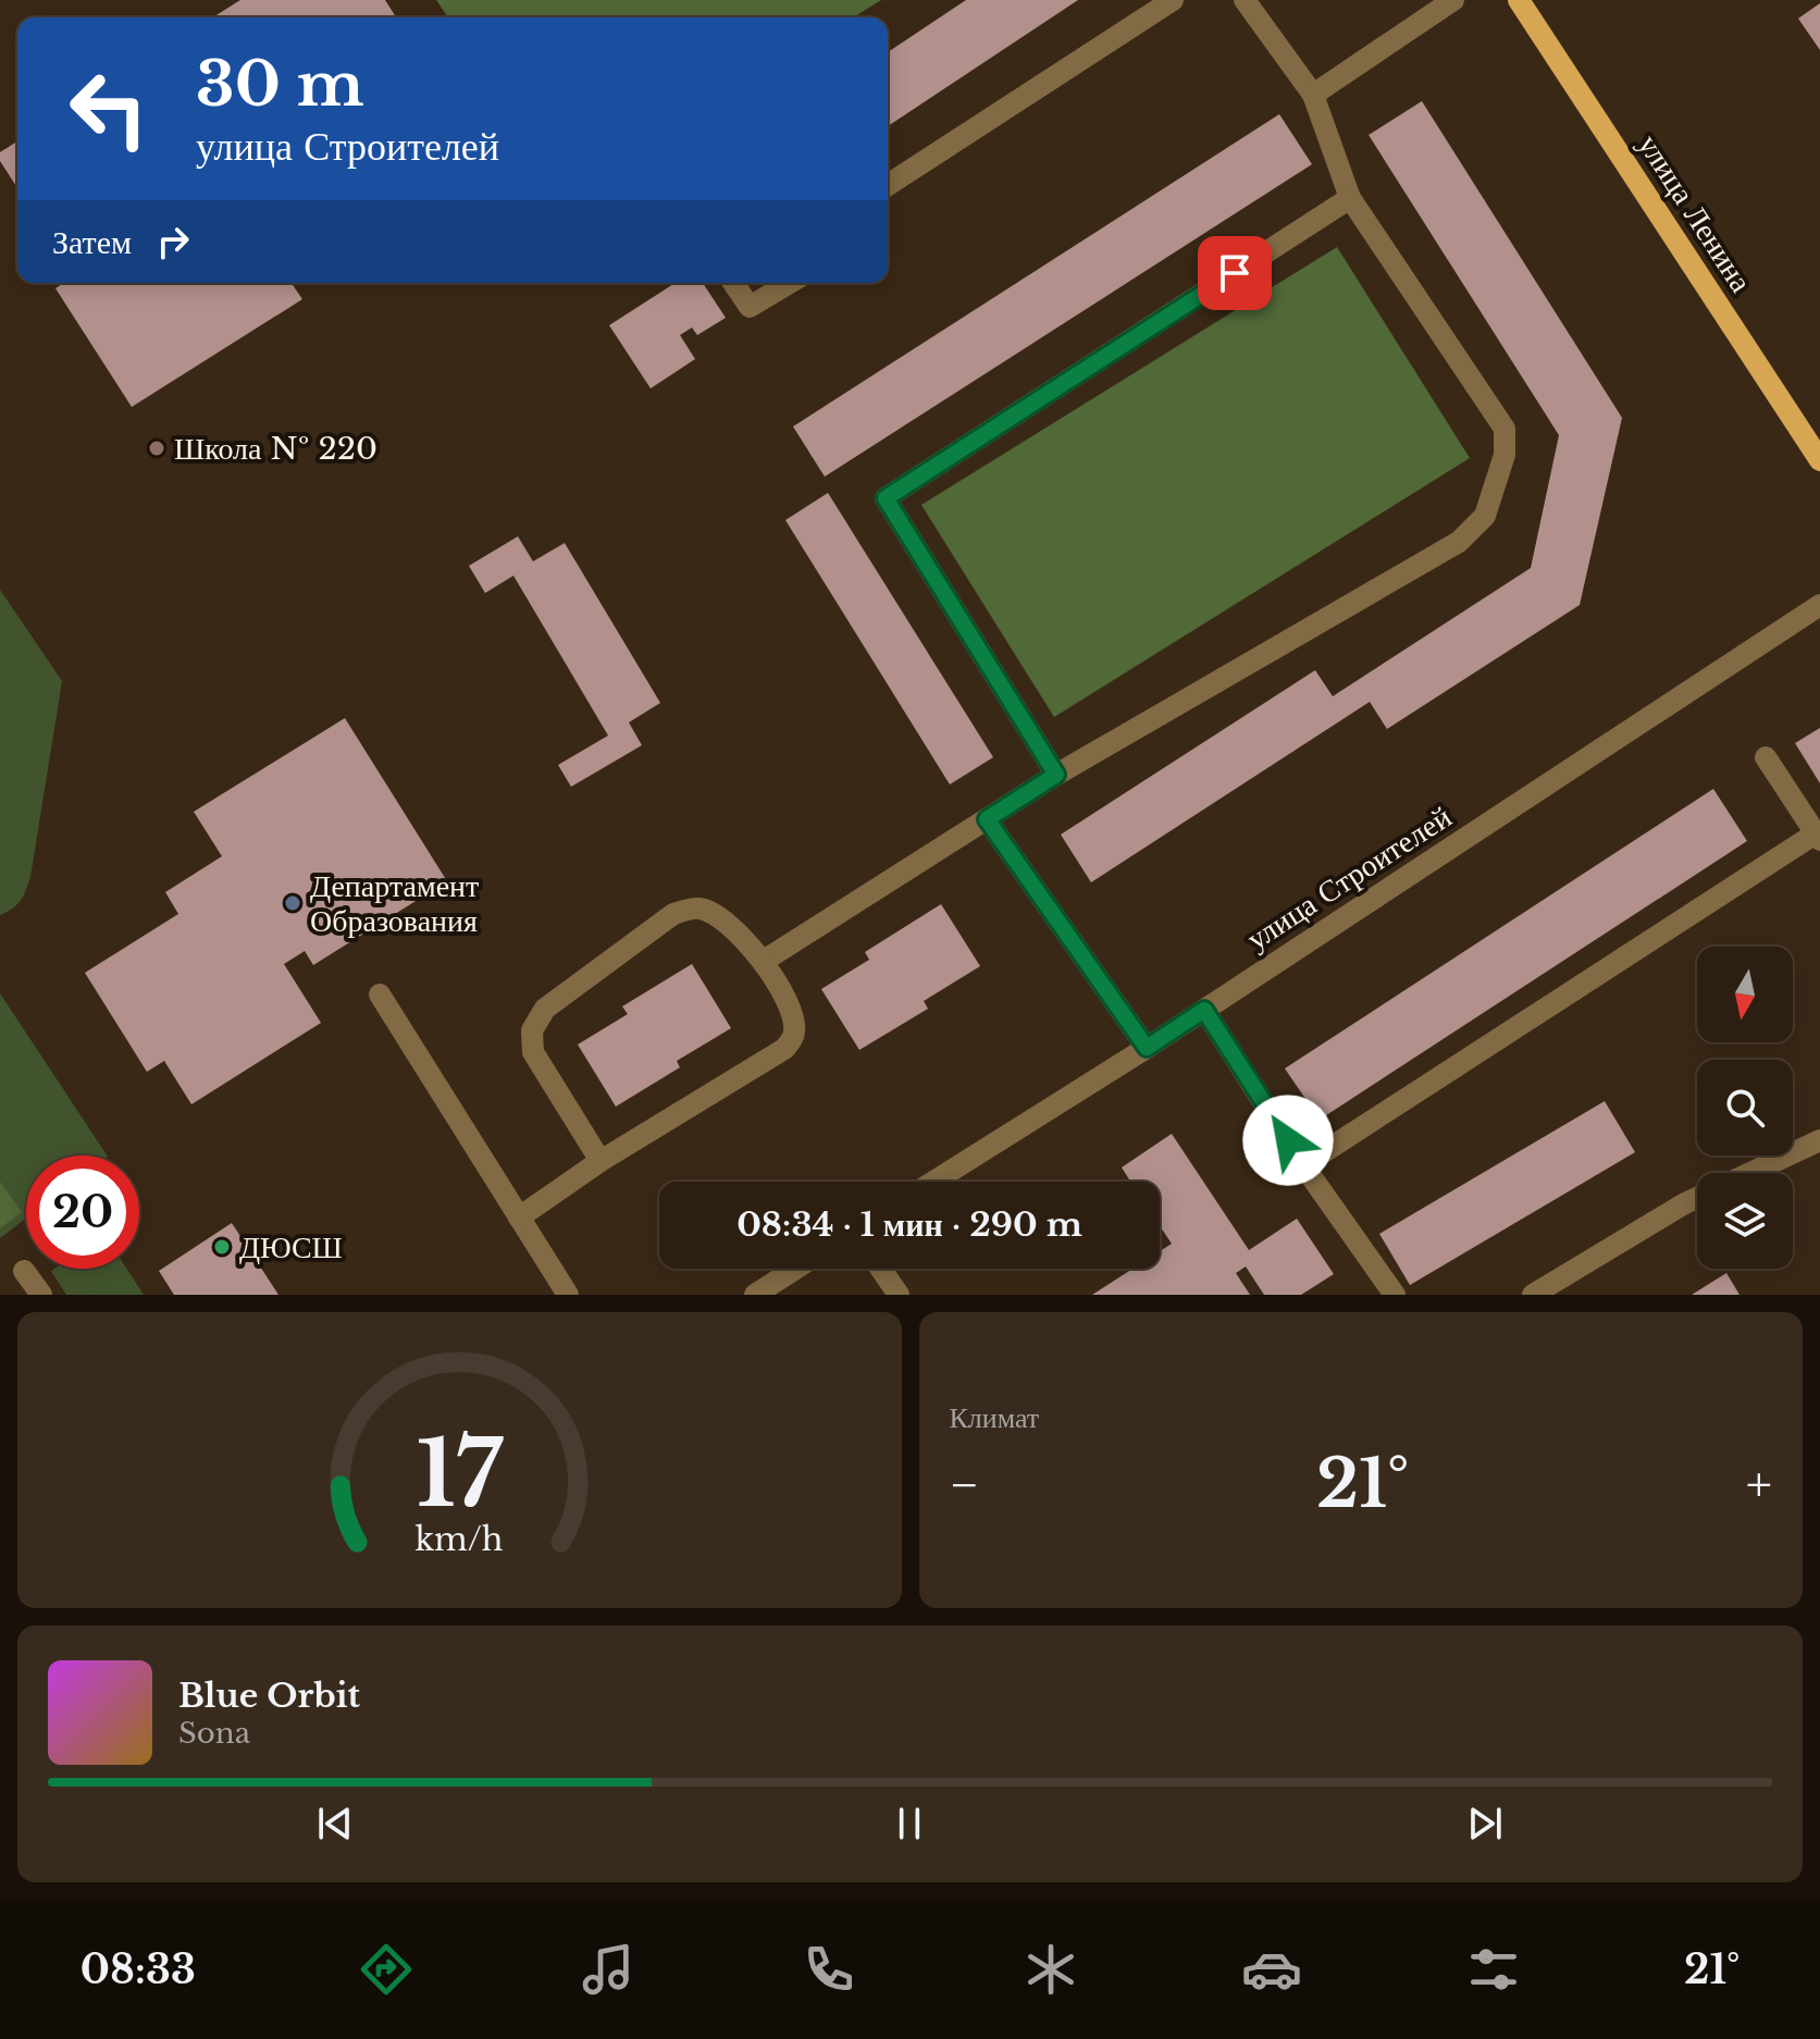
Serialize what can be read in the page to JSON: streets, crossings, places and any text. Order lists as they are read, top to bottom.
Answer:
{
  "streets": {
    "main road": ["улица Ленина"],
    "street": ["улица Строителей"]
  },
  "places": ["Школа № 220", "Департамент Образования", "ДЮСШ"],
  "north": "bottom",
  "page": {
    "turn": ["30 m", "улица Строителей"],
    "then": "Затем",
    "limit": "20",
    "trip": "08:34 · 1 мин · 290 m",
    "tile": "Климат",
    "heat": ["−", "21°", "+"],
    "song": ["Blue Orbit", "Sona"],
    "tabs": ["08:33", "21°"],
    "gauge": ["17", "km/h"]
  }
}
